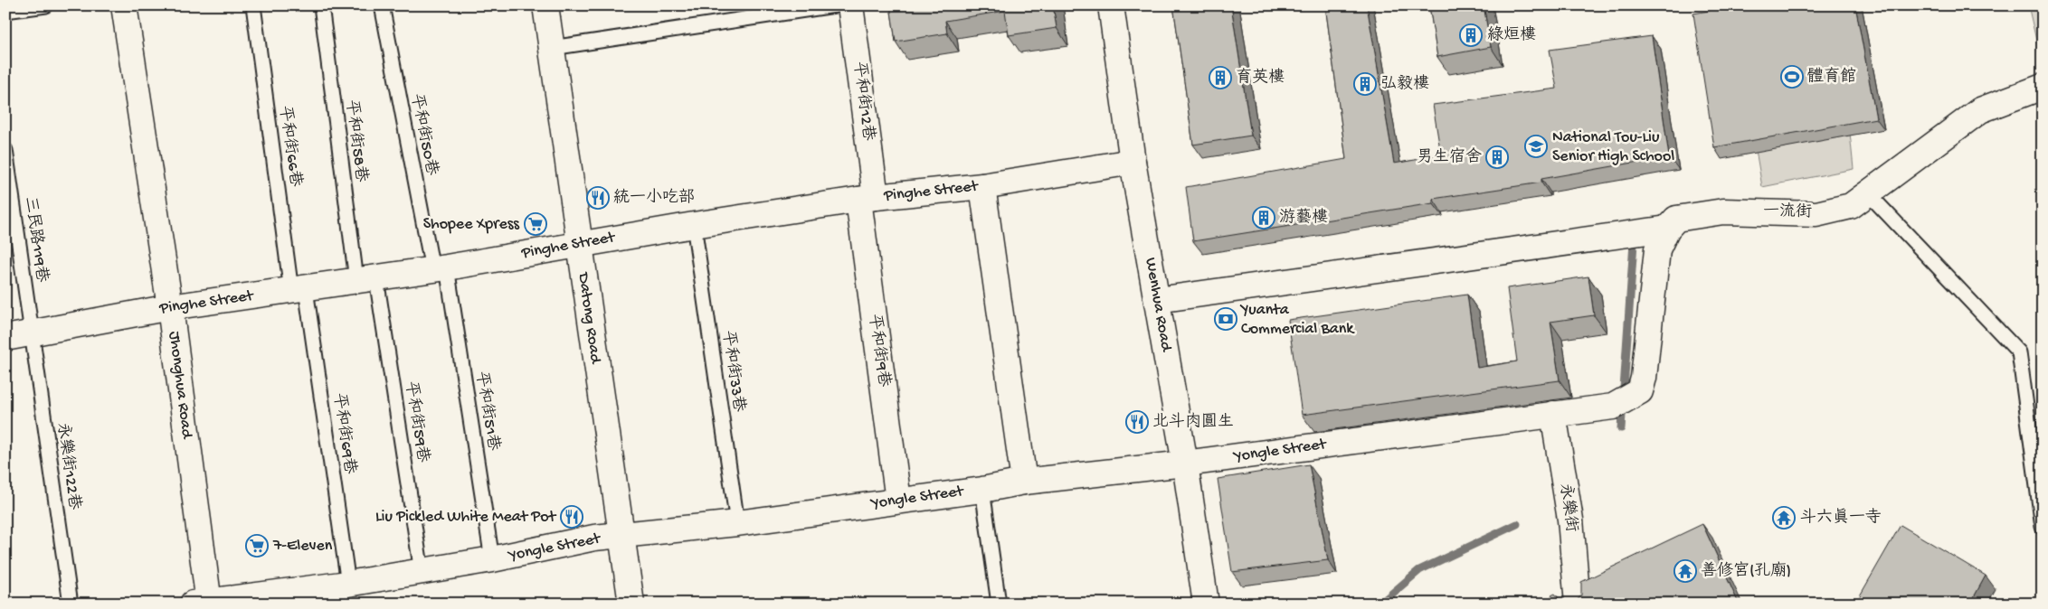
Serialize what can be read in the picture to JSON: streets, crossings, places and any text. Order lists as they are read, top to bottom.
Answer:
{
  "streets": {
    "street": [
      "平和街12巷",
      "Pinghe Street",
      "一流街",
      "Wenhua Road",
      "Datong Road",
      "平和街9巷",
      "Jhonghua Road",
      "Yongle Street",
      "永樂街"
    ],
    "lane": [
      "平和街50巷",
      "平和街58巷",
      "平和街66巷",
      "三民路119巷",
      "平和街33巷",
      "平和街51巷",
      "平和街59巷",
      "平和街69巷",
      "永樂街122巷"
    ]
  },
  "crossings": [
    ["平和街12巷", "Pinghe Street"],
    ["平和街12巷", "平和街9巷"],
    ["平和街50巷", "Pinghe Street"],
    ["平和街50巷", "平和街51巷"],
    ["平和街58巷", "Pinghe Street"],
    ["平和街58巷", "平和街59巷"],
    ["平和街66巷", "Pinghe Street"],
    ["平和街66巷", "平和街69巷"],
    ["Pinghe Street", "三民路119巷"],
    ["Pinghe Street", "Wenhua Road"],
    ["Pinghe Street", "Datong Road"],
    ["Pinghe Street", "平和街9巷"],
    ["Pinghe Street", "平和街33巷"],
    ["Pinghe Street", "Jhonghua Road"],
    ["Pinghe Street", "平和街51巷"],
    ["Pinghe Street", "平和街59巷"],
    ["Pinghe Street", "平和街69巷"],
    ["Pinghe Street", "永樂街122巷"],
    ["一流街", "Yongle Street"],
    ["三民路119巷", "永樂街122巷"],
    ["Wenhua Road", "Yongle Street"],
    ["Datong Road", "Yongle Street"],
    ["平和街9巷", "Yongle Street"],
    ["平和街33巷", "Yongle Street"],
    ["Jhonghua Road", "Yongle Street"],
    ["平和街51巷", "Yongle Street"],
    ["平和街59巷", "Yongle Street"],
    ["平和街69巷", "Yongle Street"],
    ["Yongle Street", "永樂街"]
  ],
  "places": {
    "building": [
      "綠烜樓",
      "育英樓",
      "弘毅樓",
      "男生宿舍",
      "游藝樓"
    ],
    "sports": ["體育館"],
    "school or university": ["National Tou-Liu Senior High School"],
    "restaurant": ["統一小吃部", "北斗肉圓生", "Liu Pickled White Meat Pot"],
    "supermarket": ["Shopee Xpress", "7-Eleven"],
    "bank": ["Yuanta Commercial Bank"],
    "temple": ["斗六真一寺", "善修宮(孔廟)"]
  }
}
